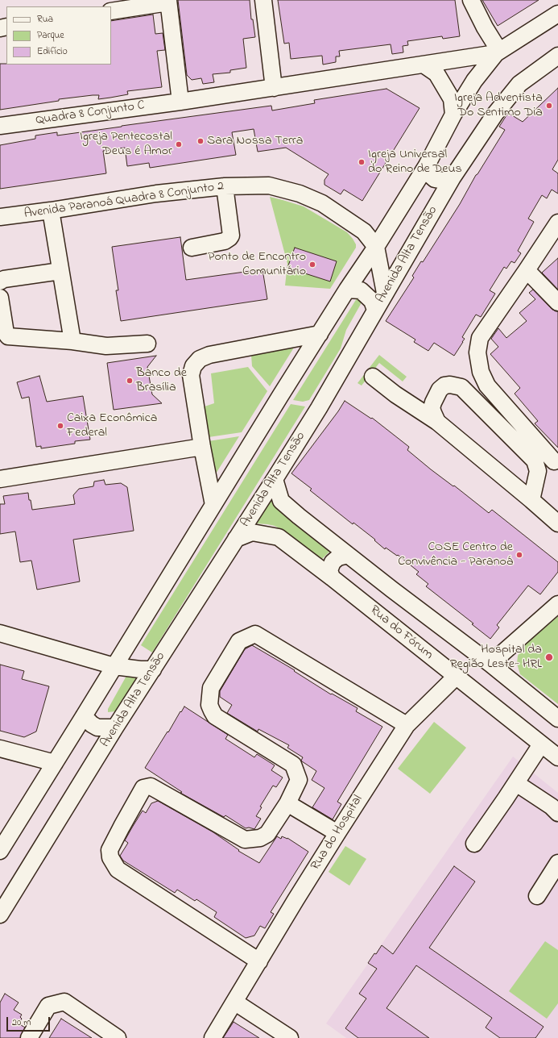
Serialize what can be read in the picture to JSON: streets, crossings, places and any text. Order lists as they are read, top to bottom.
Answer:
{
  "streets": {
    "street": [
      "Quadra 8 Conjunto C",
      "Avenida Paranoá Quadra 8 Conjunto 2",
      "Avenida Alta Tensão",
      "Rua do Fórum",
      "Rua do Hospital"
    ]
  },
  "crossings": [
    ["Avenida Paranoá Quadra 8 Conjunto 2", "Avenida Alta Tensão"],
    ["Avenida Alta Tensão", "Rua do Fórum"],
    ["Rua do Fórum", "Rua do Hospital"]
  ],
  "places": [
    "Igreja Adventista Do Sentimo Dia",
    "Sara Nossa Terra",
    "Igreja Pentecostal Deus é Amor",
    "Igreja Universal do Reino de Deus",
    "Ponto de Encontro Comunitário",
    "Banco de Brasília",
    "Caixa Econômica Federal",
    "COSE Centro de Convivência - Paranoá",
    "Hospital da Região Leste- HRL"
  ],
  "legend": ["Rua", "Parque", "Edifício"],
  "scale_bar": "20 m"
}
